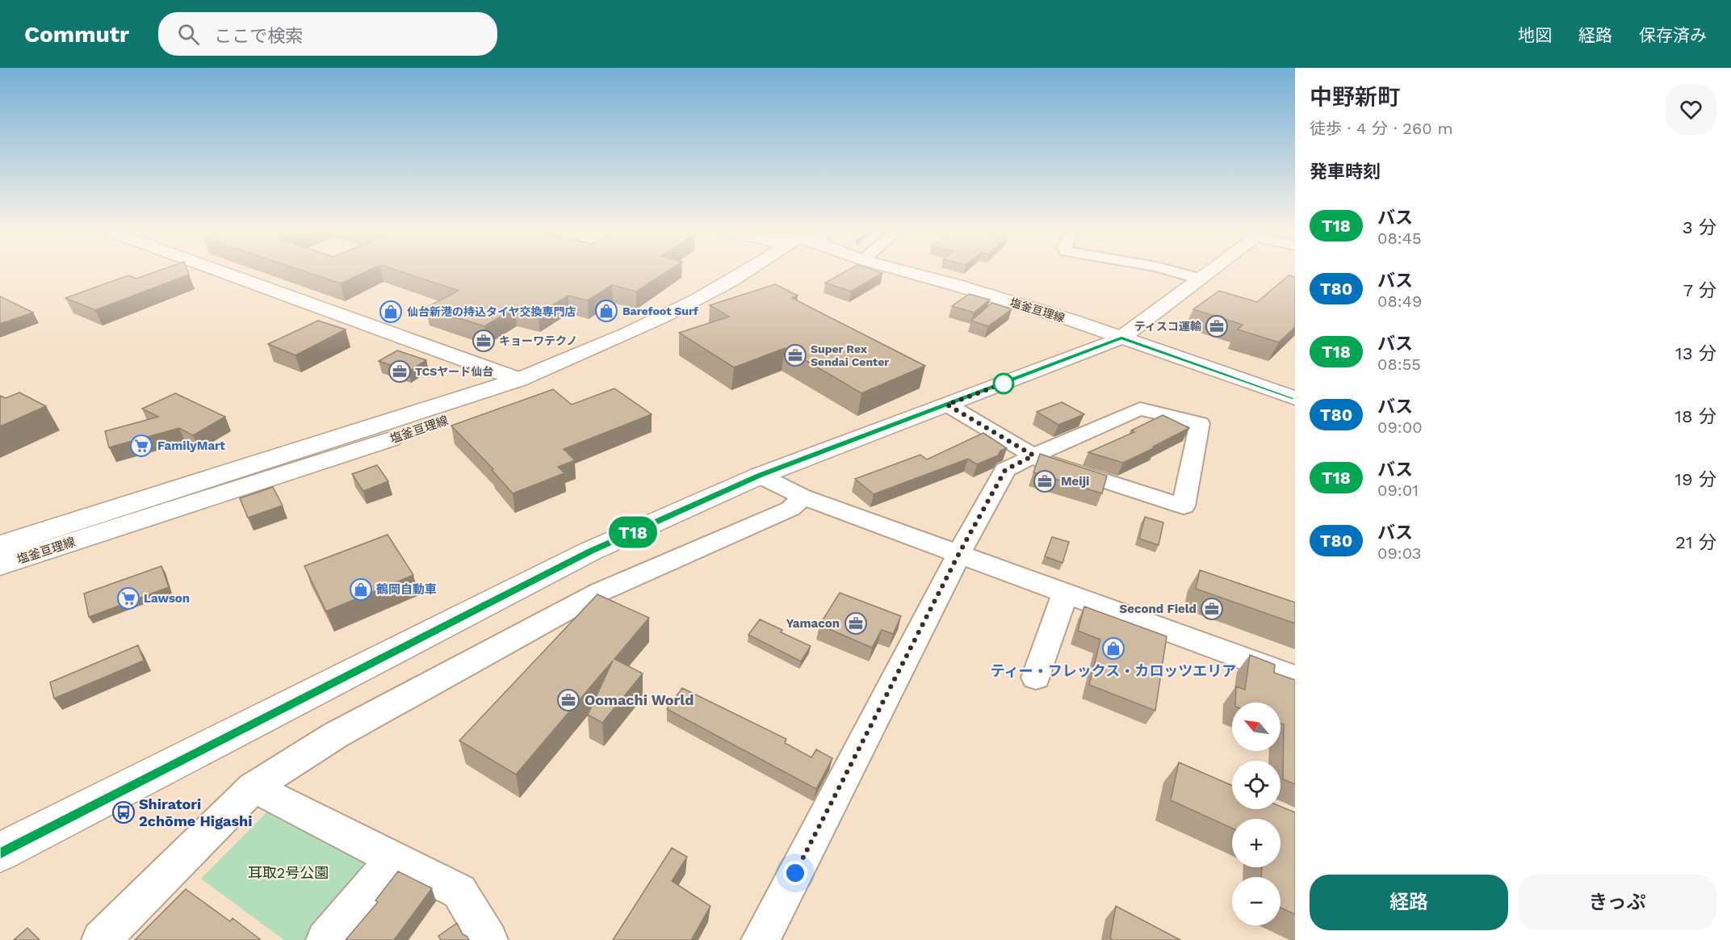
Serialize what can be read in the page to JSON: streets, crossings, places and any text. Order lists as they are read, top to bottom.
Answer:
{
  "streets": {
    "main road": ["塩釜亘理線"]
  },
  "parks": ["耳取2号公園"],
  "places": {
    "shop": [
      "Barefoot Surf",
      "仙台新港の持込タイヤ交換専門店",
      "鶴岡自動車",
      "ティー・フレックス・カロッツエリア"
    ],
    "office": [
      "ティスコ運輸",
      "キョーワテクノ",
      "Super Rex Sendai Center",
      "TCSヤード仙台",
      "Meiji",
      "Second Field",
      "Yamacon",
      "Oomachi World"
    ],
    "supermarket": ["FamilyMart", "Lawson"],
    "bus stop": ["Shiratori 2chōme Higashi"]
  },
  "lines": ["bus line T18"],
  "north": "top left",
  "page": {
    "header": "Commutr",
    "search": "ここで検索",
    "nav": ["地図", "経路", "保存済み"],
    "on_map": "T18",
    "heading": [
      ["中野新町", "徒歩 · 4 分 · 260 m"],
      "発車時刻"
    ],
    "list": [
      {
        "mark": "T18",
        "name": "バス",
        "note": "08:45",
        "value": "3 分"
      },
      {
        "mark": "T80",
        "name": "バス",
        "note": "08:49",
        "value": "7 分"
      },
      {
        "mark": "T18",
        "name": "バス",
        "note": "08:55",
        "value": "13 分"
      },
      {
        "mark": "T80",
        "name": "バス",
        "note": "09:00",
        "value": "18 分"
      },
      {
        "mark": "T18",
        "name": "バス",
        "note": "09:01",
        "value": "19 分"
      },
      {
        "mark": "T80",
        "name": "バス",
        "note": "09:03",
        "value": "21 分"
      }
    ],
    "map_buttons": ["+", "−"],
    "buttons": ["経路", "きっぷ"]
  }
}
